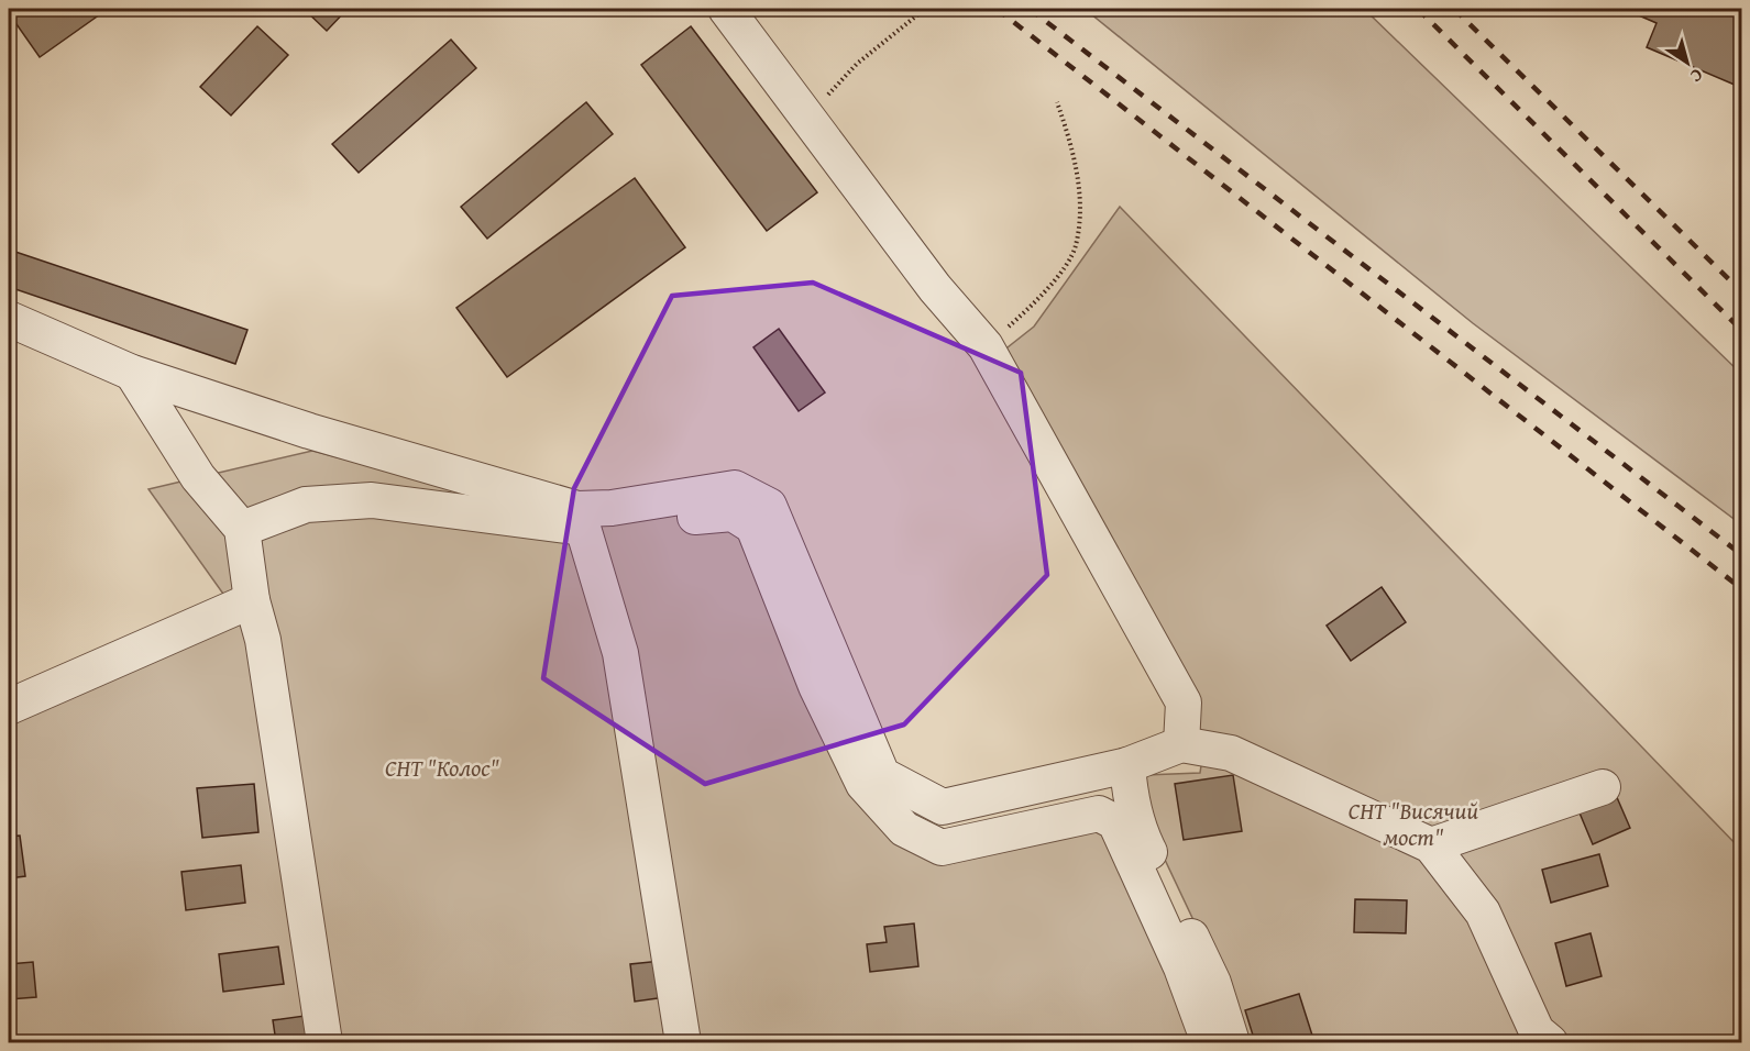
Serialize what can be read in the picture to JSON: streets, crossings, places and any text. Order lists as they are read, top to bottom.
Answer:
{
  "parks": ["СНТ \"Колос\"", "СНТ \"Висячий мост\""],
  "north": "bottom right"
}
